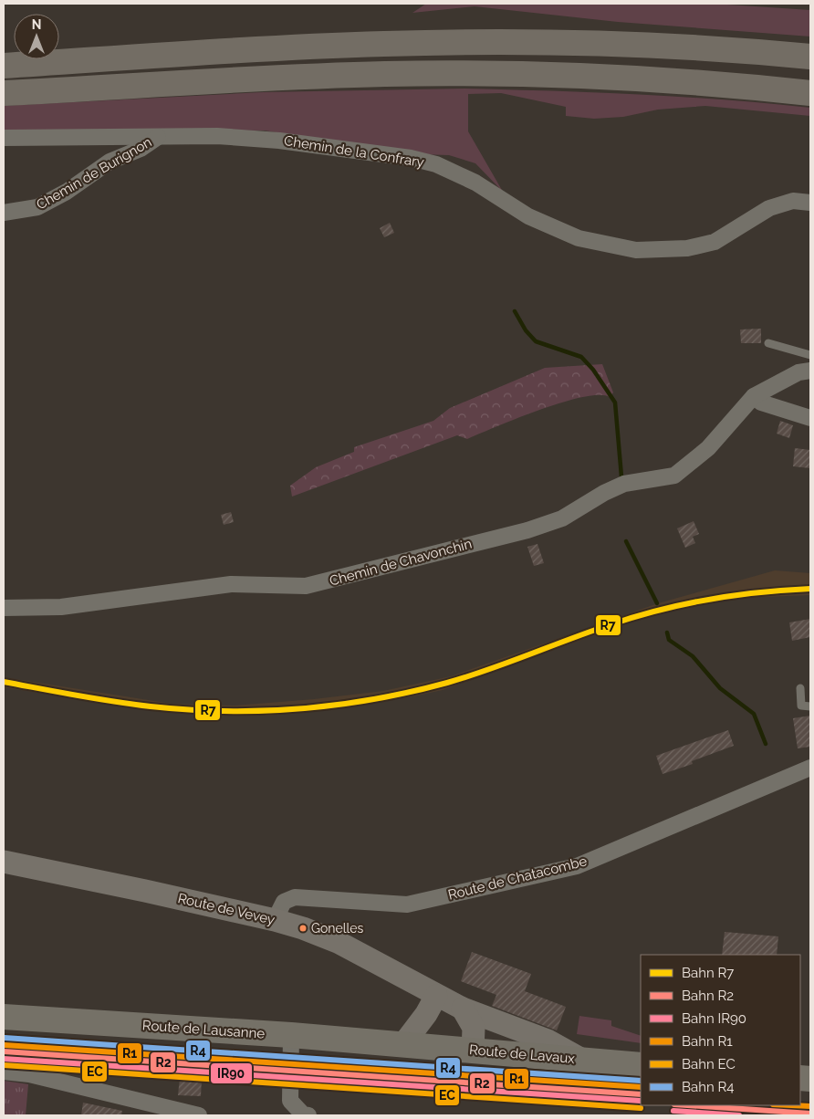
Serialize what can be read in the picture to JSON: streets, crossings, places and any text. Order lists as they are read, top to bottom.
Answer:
{
  "streets": {
    "main road": ["Route de Vevey", "Route de Lausanne", "Route de Lavaux"],
    "street": [
      "Chemin de la Confrary",
      "Chemin de Burignon",
      "Chemin de Chavonchin",
      "Route de Chatacombe"
    ]
  },
  "crossings": [
    ["Chemin de la Confrary", "Chemin de Burignon"],
    ["Route de Chatacombe", "Route de Vevey"],
    ["Route de Vevey", "Route de Lavaux"],
    ["Route de Lausanne", "Route de Lavaux"]
  ],
  "places": ["Gonelles"],
  "lines": [
    "rail line R7",
    "rail line R4",
    "rail line R1",
    "rail line R2",
    "rail line IR90",
    "rail line EC"
  ],
  "legend": [
    "Bahn R7",
    "Bahn R2",
    "Bahn IR90",
    "Bahn R1",
    "Bahn EC",
    "Bahn R4"
  ],
  "north": "top"
}
